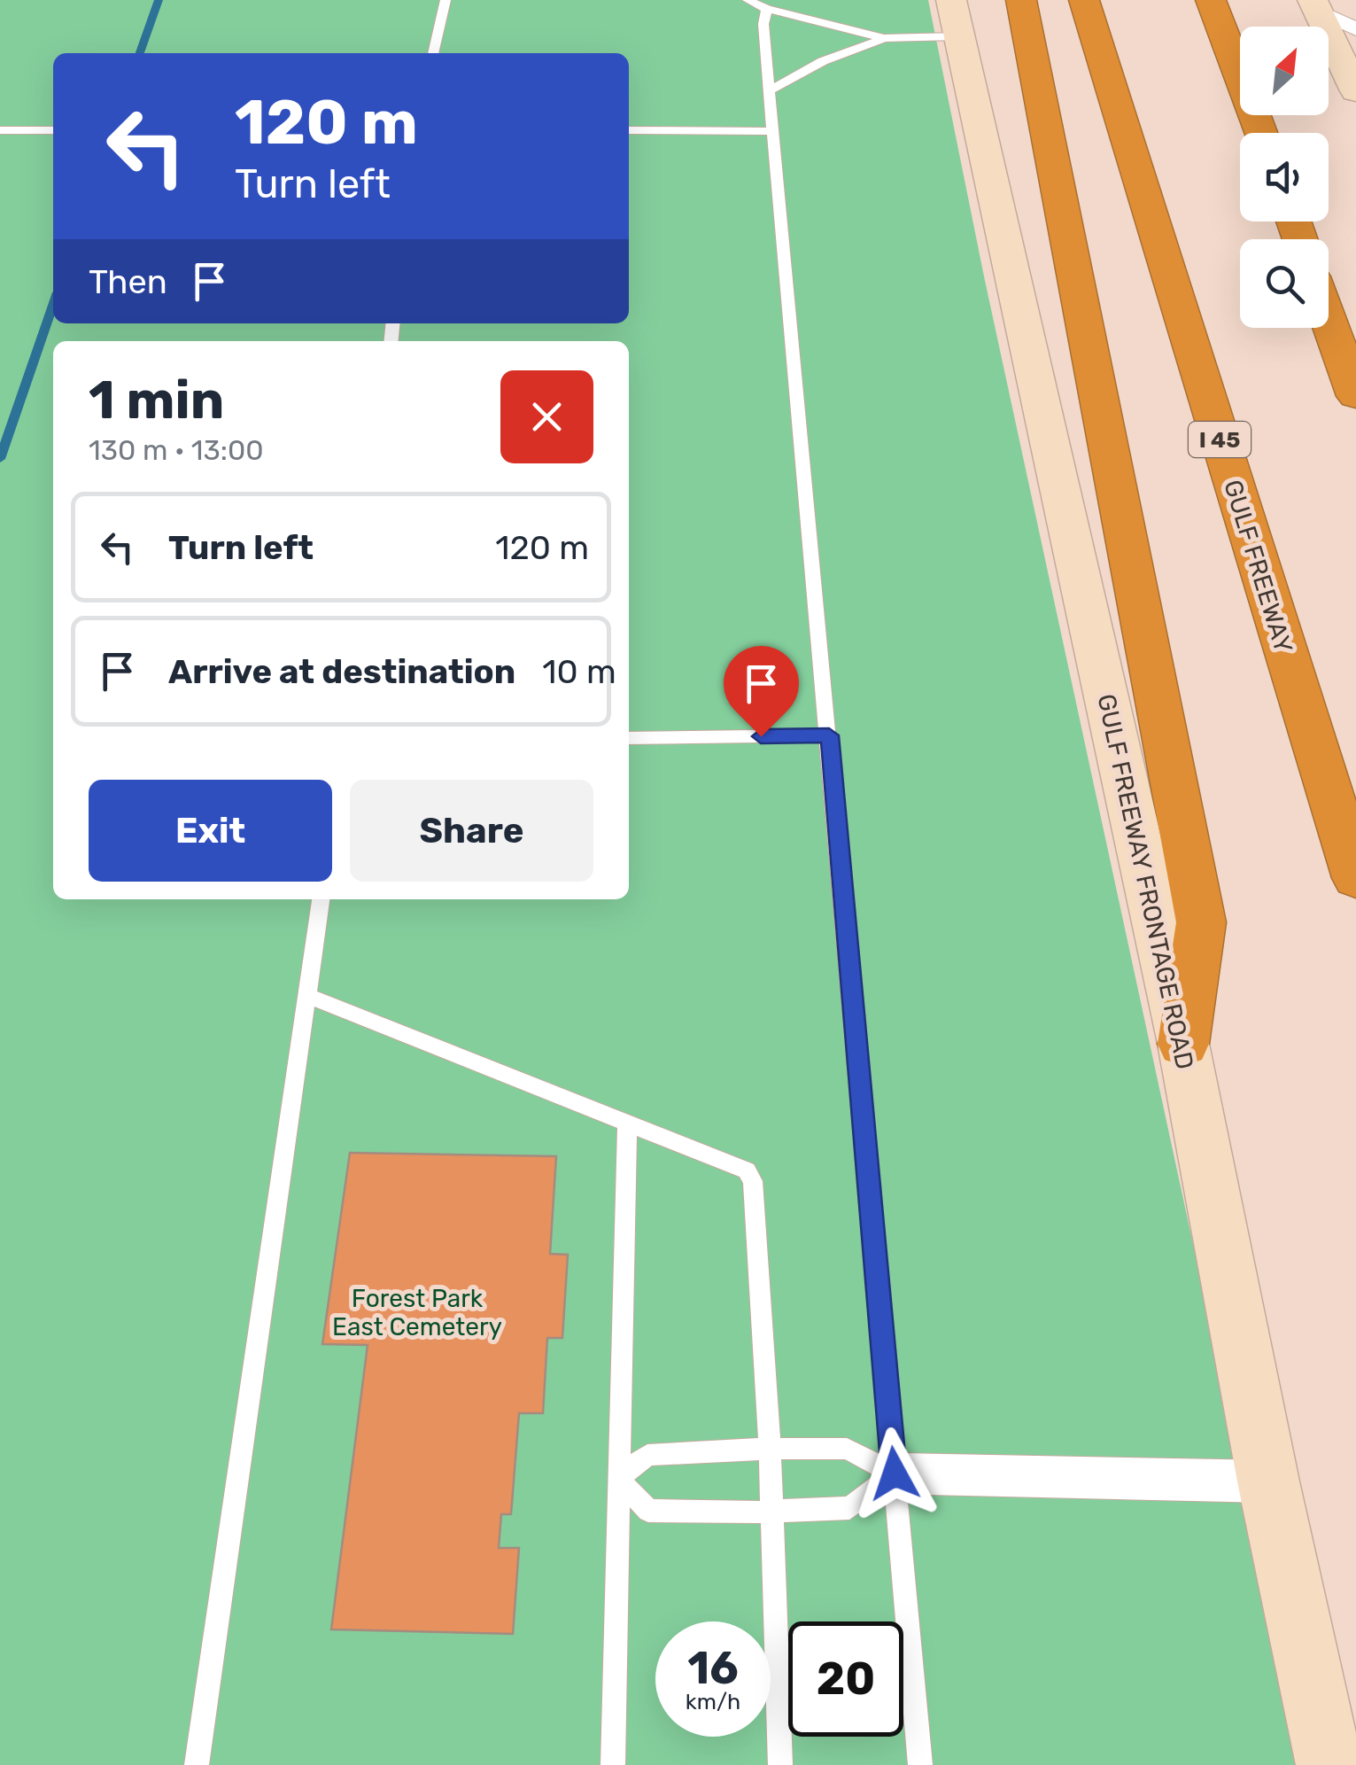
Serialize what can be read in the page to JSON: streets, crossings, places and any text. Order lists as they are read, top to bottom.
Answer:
{
  "streets": {
    "highway": ["I 45", "GULF FREEWAY"],
    "main road": ["GULF FREEWAY FRONTAGE ROAD"]
  },
  "parks": ["Forest Park East Cemetery"],
  "north": "top right",
  "page": {
    "turn": ["120 m", "Turn left"],
    "then": "Then",
    "heading": ["1 min", "130 m · 13:00"],
    "list": [
      {
        "name": "Turn left",
        "value": "120 m"
      },
      {
        "name": "Arrive at destination",
        "value": "10 m"
      }
    ],
    "buttons": ["Exit", "Share"],
    "speed": "16 km/h",
    "limit": "20"
  }
}
